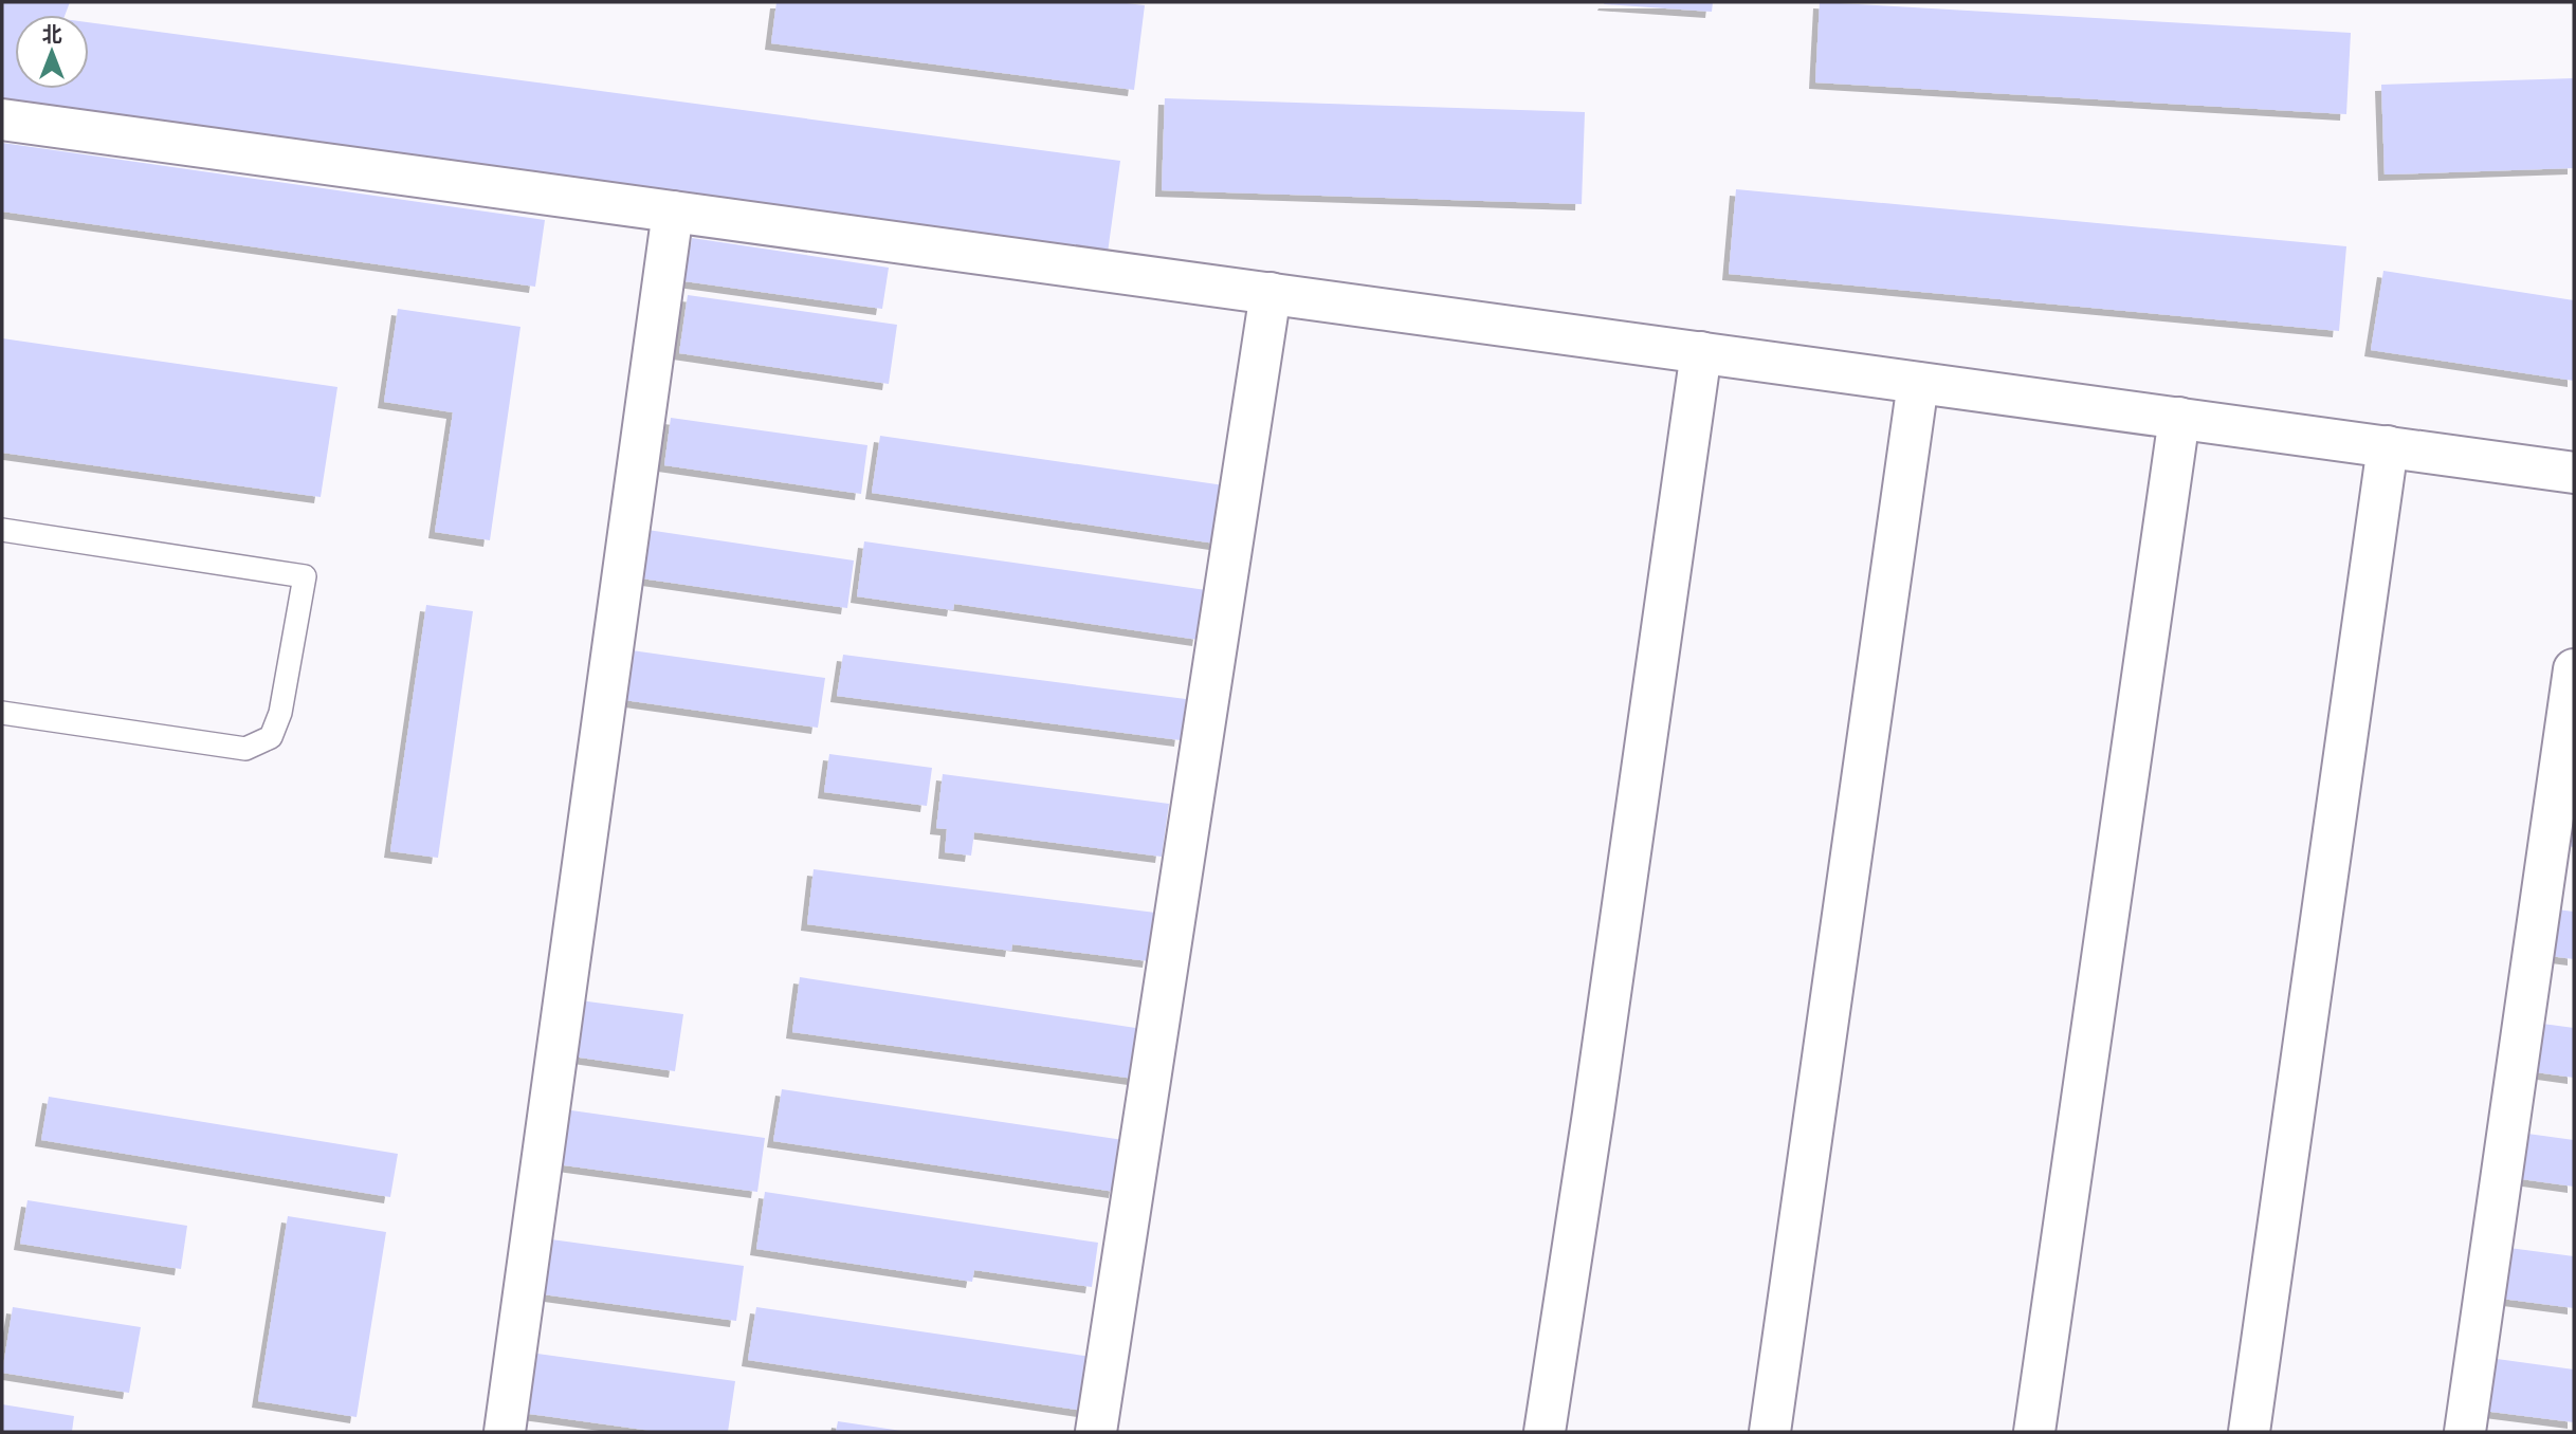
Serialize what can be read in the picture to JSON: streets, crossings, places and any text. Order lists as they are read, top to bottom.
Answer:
{
  "north": "top"
}
